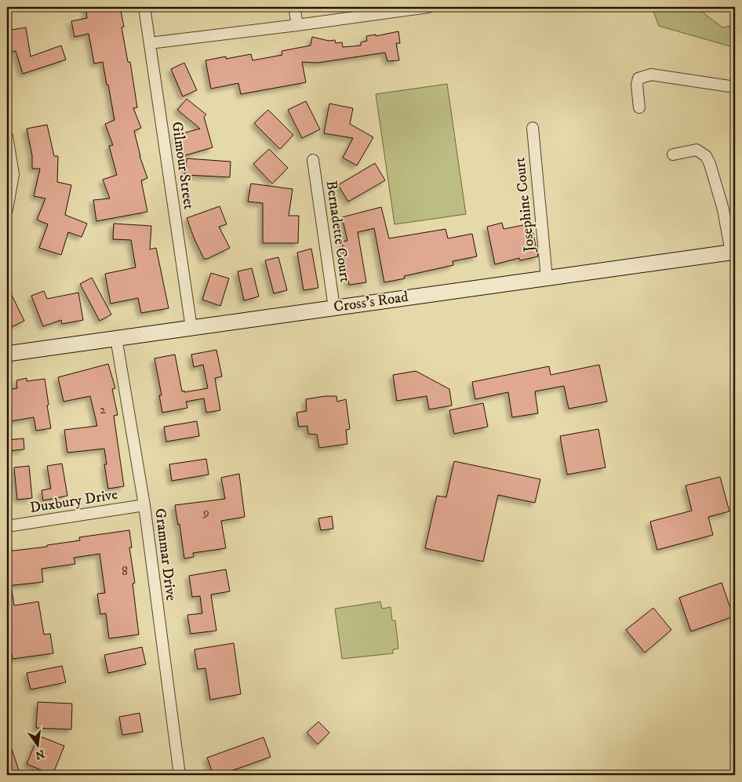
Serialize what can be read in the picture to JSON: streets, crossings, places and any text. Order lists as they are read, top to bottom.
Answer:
{
  "streets": {
    "street": [
      "Gilmour Street",
      "Josephine Court",
      "Bernadette Court",
      "Cross's Road",
      "Duxbury Drive",
      "Grammar Drive"
    ]
  },
  "crossings": [
    ["Gilmour Street", "Cross's Road"],
    ["Josephine Court", "Cross's Road"],
    ["Bernadette Court", "Cross's Road"],
    ["Cross's Road", "Grammar Drive"],
    ["Duxbury Drive", "Grammar Drive"]
  ],
  "house_numbers": ["2", "9", "8"],
  "north": "bottom"
}
